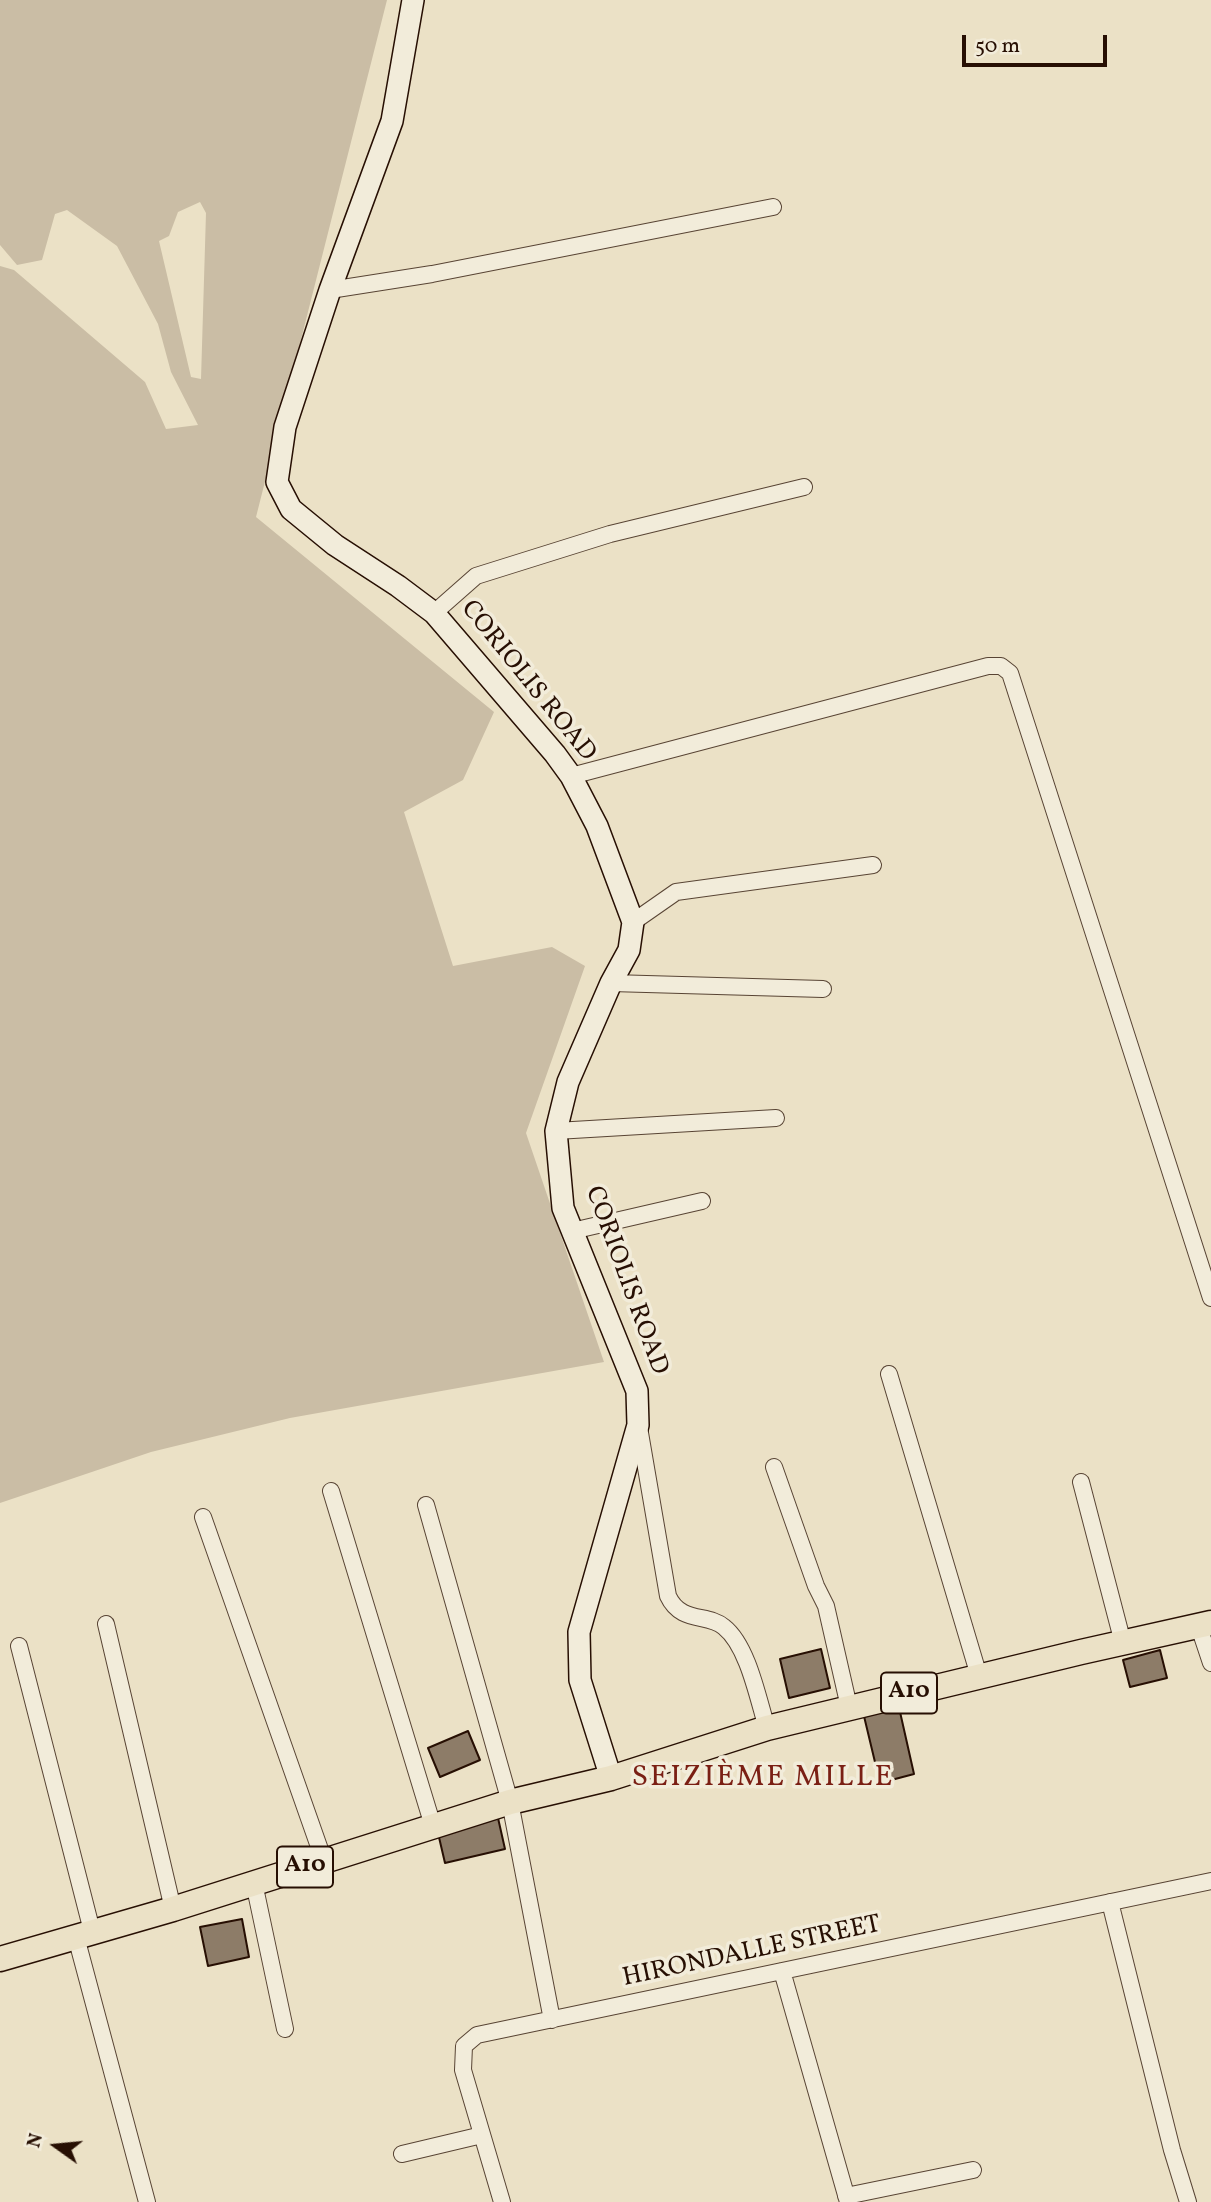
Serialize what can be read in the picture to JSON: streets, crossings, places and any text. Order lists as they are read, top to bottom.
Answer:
{
  "streets": {
    "main road": ["CORIOLIS ROAD", "A10"],
    "street": ["HIRONDALLE STREET"]
  },
  "crossings": [
    ["CORIOLIS ROAD", "A10"]
  ],
  "districts": ["SEIZIÈME MILLE"],
  "scale_bar": "50 m",
  "north": "left"
}
